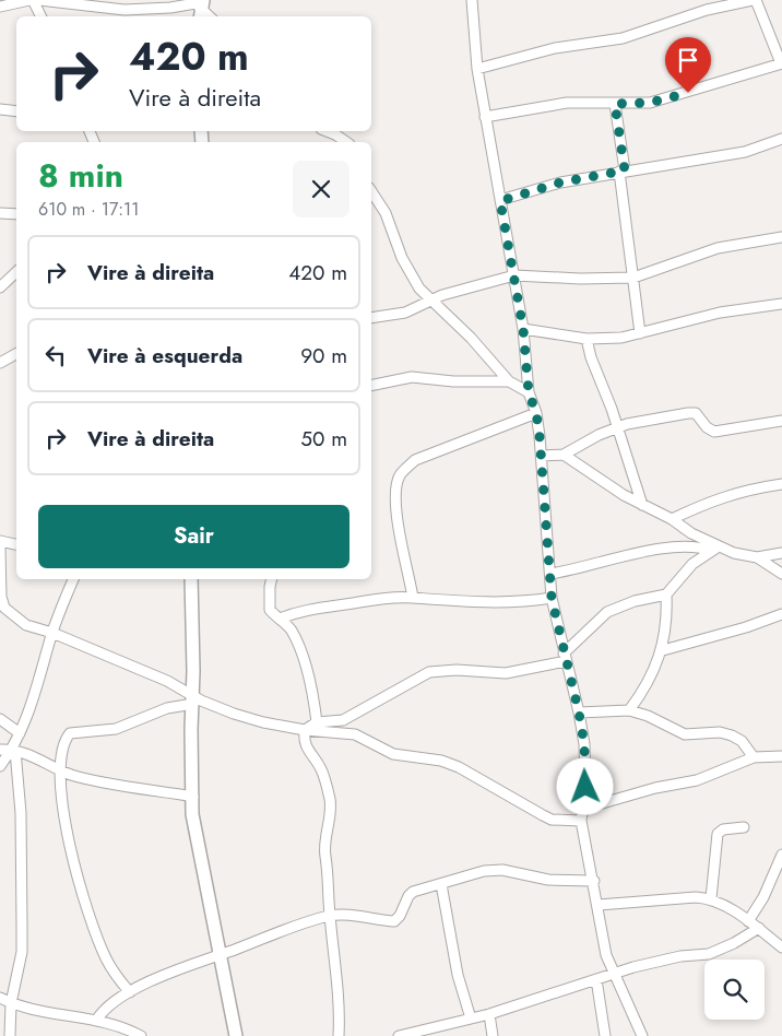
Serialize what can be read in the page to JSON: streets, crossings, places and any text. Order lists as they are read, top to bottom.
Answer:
{
  "page": {
    "turn": ["420 m", "Vire à direita"],
    "heading": ["8 min", "610 m · 17:11"],
    "list": [
      {
        "name": "Vire à direita",
        "value": "420 m"
      },
      {
        "name": "Vire à esquerda",
        "value": "90 m"
      },
      {
        "name": "Vire à direita",
        "value": "50 m"
      }
    ],
    "buttons": "Sair"
  }
}
